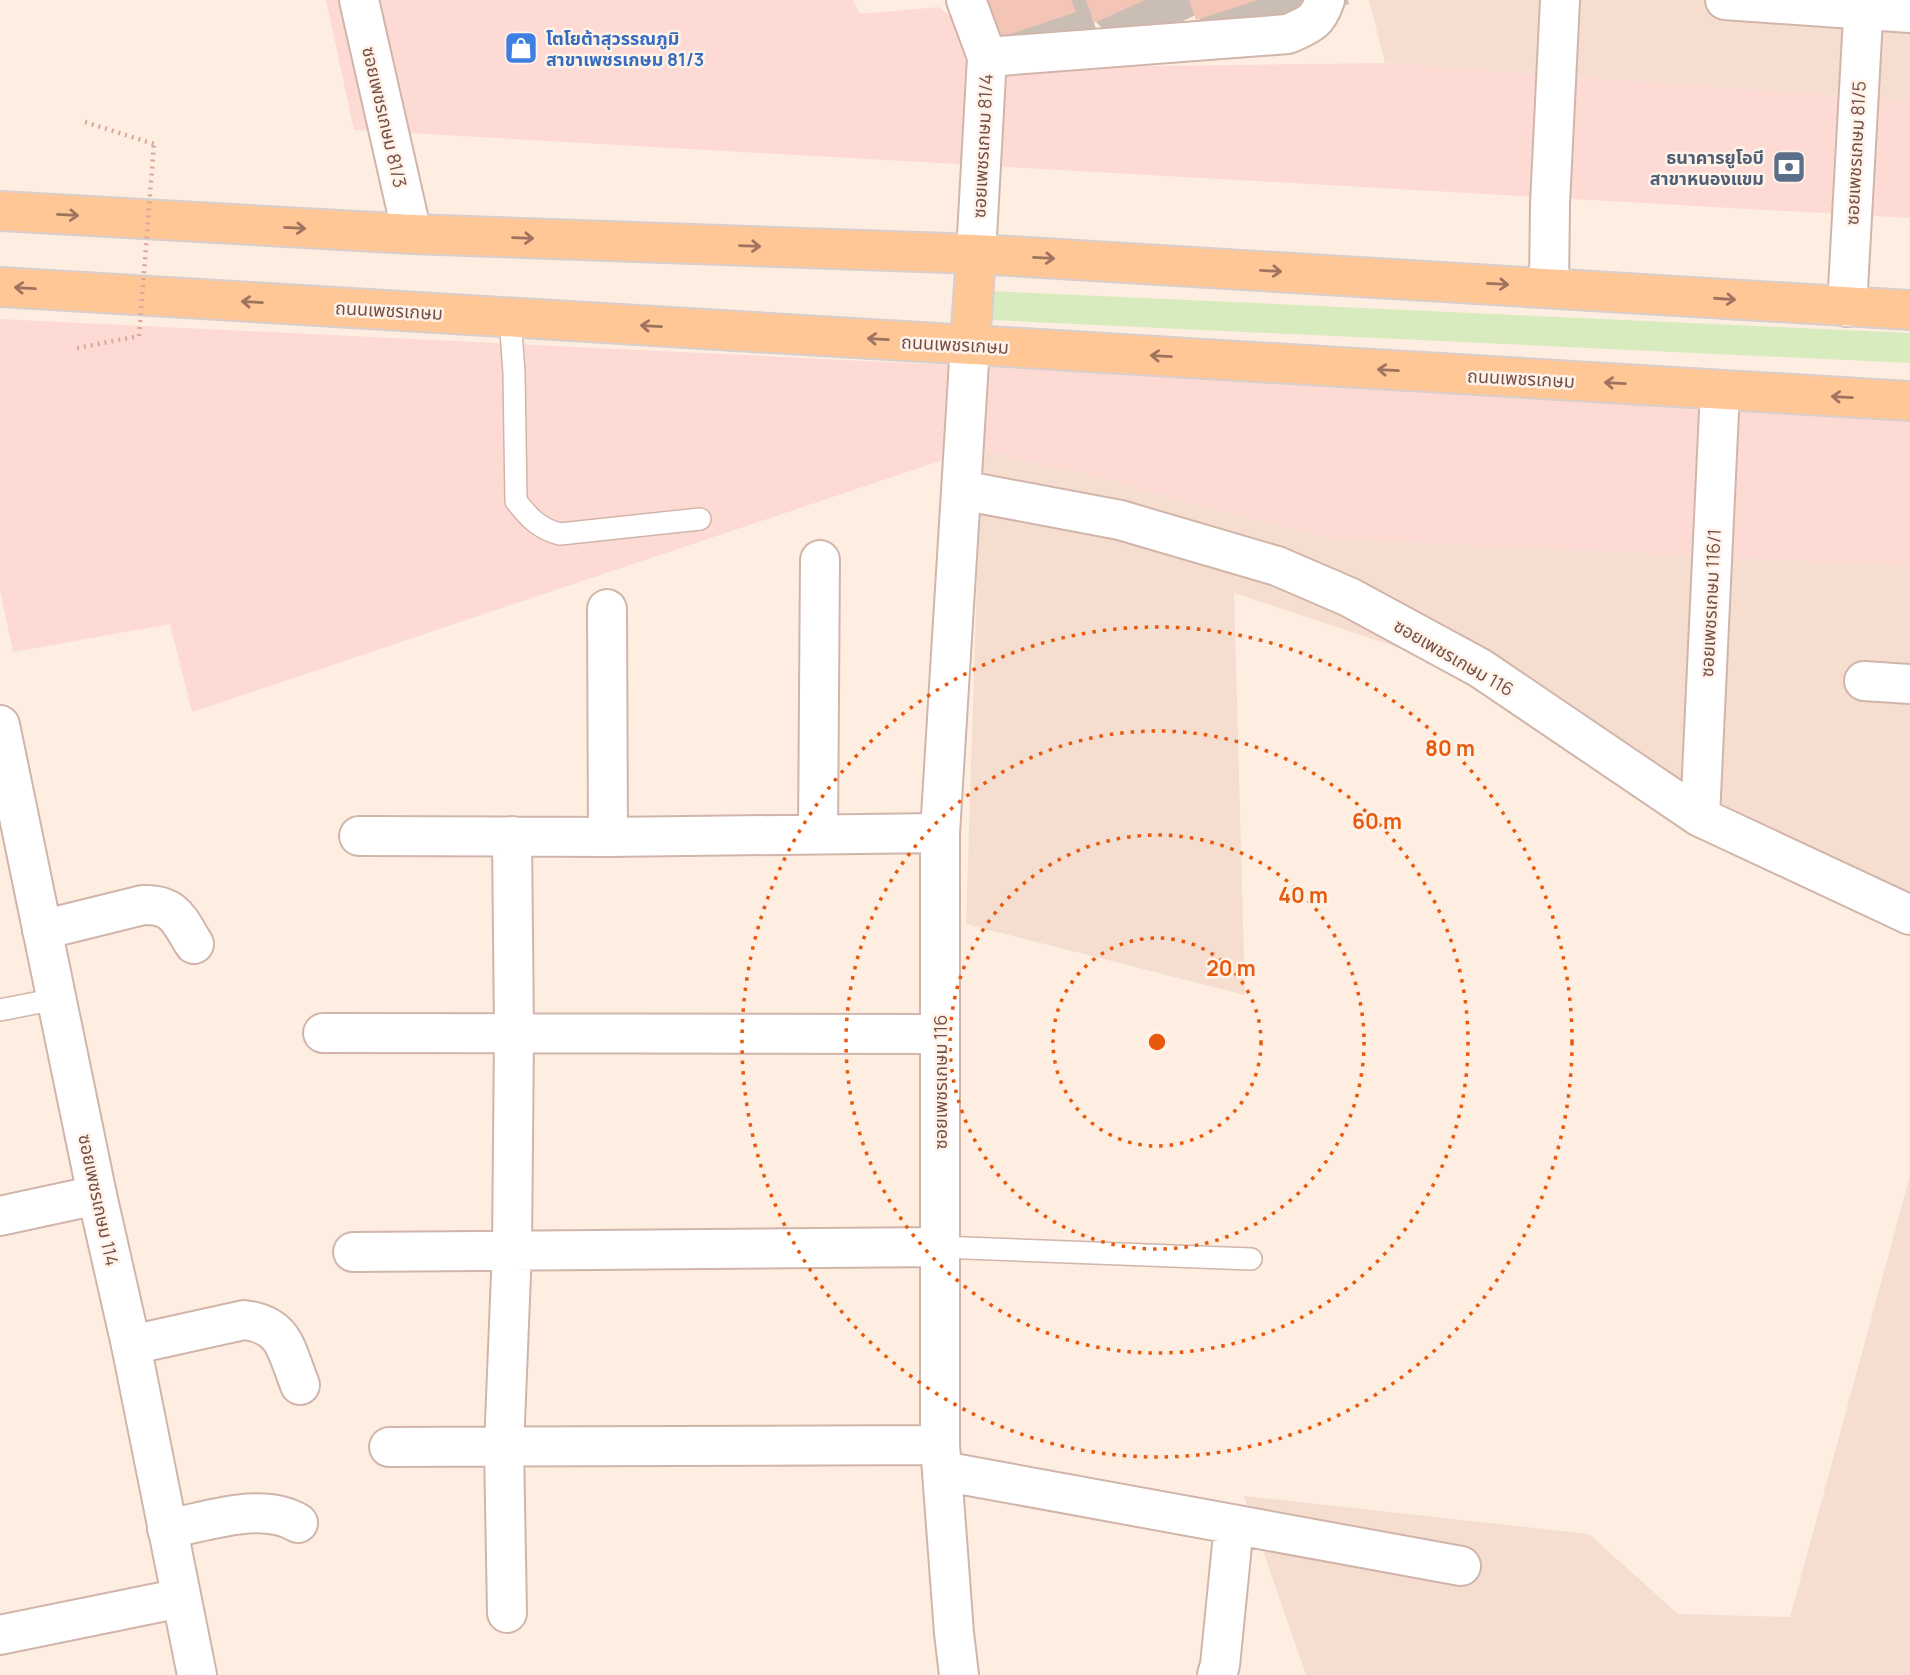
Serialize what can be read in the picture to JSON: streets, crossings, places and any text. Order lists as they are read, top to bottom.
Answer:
{
  "streets": {
    "main road": ["ถนนเพชรเกษม"],
    "street": [
      "ซอยเพชรเกษม 81/3",
      "ซอยเพชรเกษม 81/4",
      "ซอยเพชรเกษม 81/5",
      "ซอยเพชรเกษม 116/1",
      "ซอยเพชรเกษม 116",
      "ซอยเพชรเกษม 114"
    ]
  },
  "crossings": [
    ["ถนนเพชรเกษม", "ซอยเพชรเกษม 116/1"],
    ["ถนนเพชรเกษม", "ซอยเพชรเกษม 116"],
    ["ซอยเพชรเกษม 116/1", "ซอยเพชรเกษม 116"]
  ],
  "places": {
    "shop": ["โตโยต้าสุวรรณภูมิ สาขาเพชรเกษม 81/3"],
    "bank": ["ธนาคารยูโอบี สาขาหนองแขม"]
  },
  "rings": [
    "80 m",
    "60 m",
    "40 m",
    "20 m"
  ]
}
